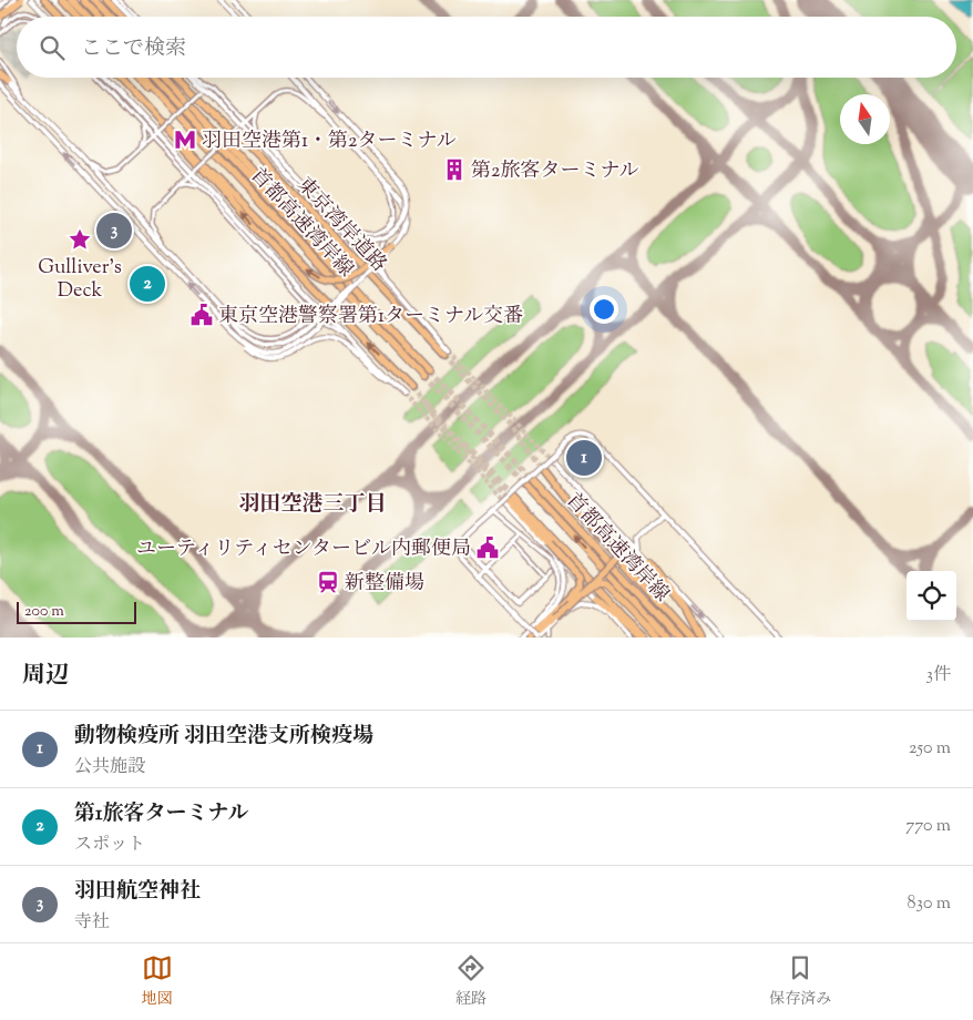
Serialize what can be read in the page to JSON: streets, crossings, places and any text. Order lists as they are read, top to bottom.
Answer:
{
  "streets": {
    "highway": ["首都高速湾岸線", "東京湾岸道路"]
  },
  "districts": ["羽田空港三丁目"],
  "places": {
    "metro station": ["羽田空港第1・第2ターミナル"],
    "building": ["第2旅客ターミナル"],
    "place": ["Gulliver's Deck"],
    "public building": ["東京空港警察署第1ターミナル交番", "ユーティリティセンタービル内郵便局"],
    "station": ["新整備場"]
  },
  "scale_bar": "200 m",
  "north": "top",
  "page": {
    "search": "ここで検索",
    "pins": ["3", "2", "1"],
    "scale": "200 m",
    "heading": ["周辺", "3件"],
    "list": [
      {
        "mark": "1",
        "name": "動物検疫所 羽田空港支所検疫場",
        "note": "公共施設",
        "value": "250 m"
      },
      {
        "mark": "2",
        "name": "第1旅客ターミナル",
        "note": "スポット",
        "value": "770 m"
      },
      {
        "mark": "3",
        "name": "羽田航空神社",
        "note": "寺社",
        "value": "830 m"
      }
    ],
    "nav": ["地図", "経路", "保存済み"]
  }
}
